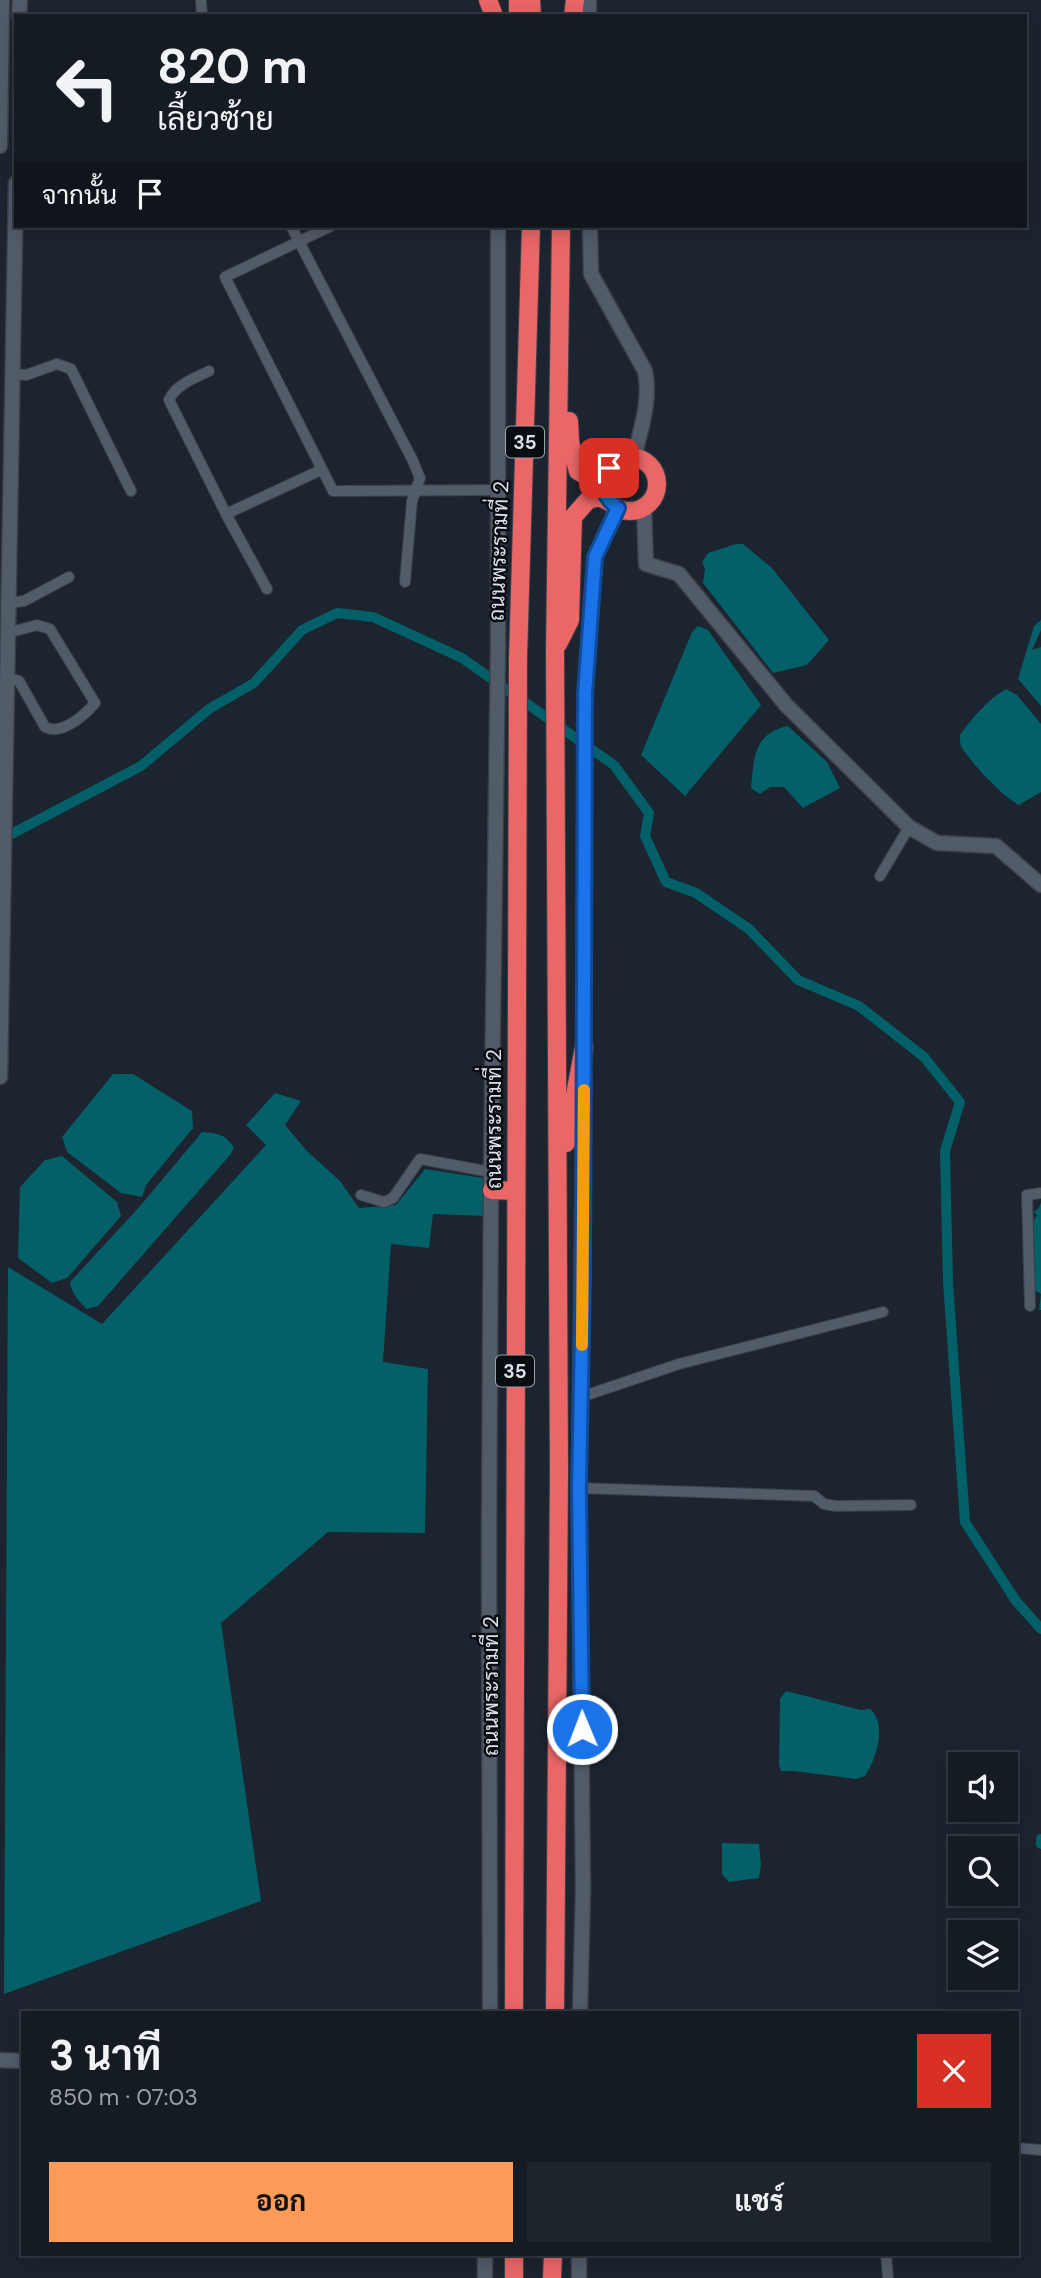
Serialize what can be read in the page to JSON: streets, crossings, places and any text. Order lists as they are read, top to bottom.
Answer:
{
  "streets": {
    "highway": ["35", "ถนนพระรามที่ 2"]
  },
  "page": {
    "turn": ["820 m", "เลี้ยวซ้าย"],
    "then": "จากนั้น",
    "heading": ["3 นาที", "850 m · 07:03"],
    "buttons": ["ออก", "แชร์"]
  }
}
